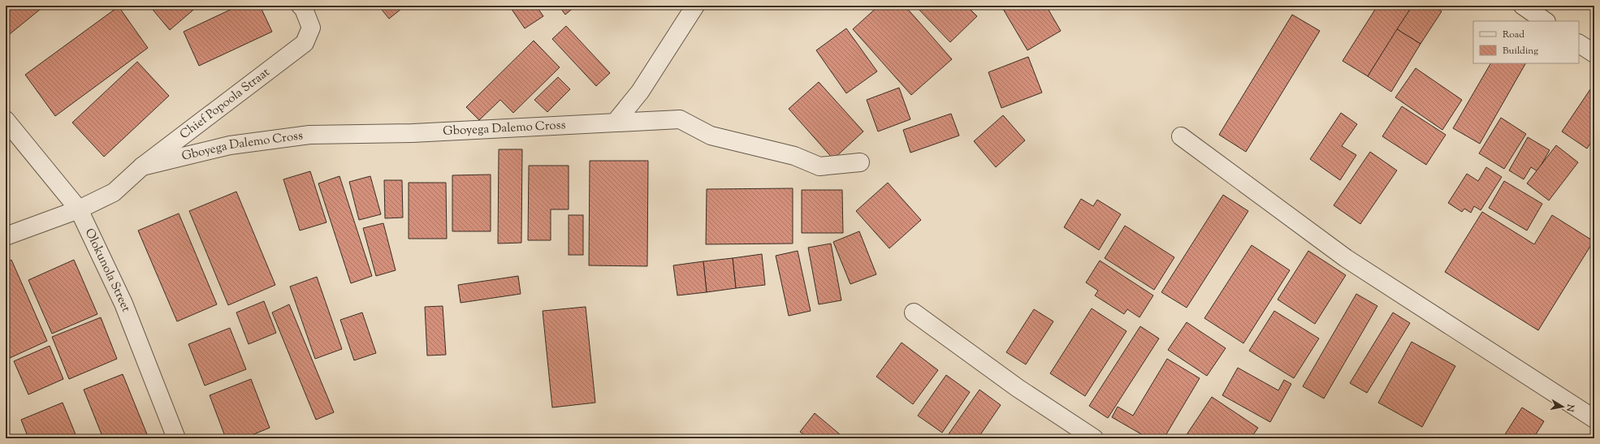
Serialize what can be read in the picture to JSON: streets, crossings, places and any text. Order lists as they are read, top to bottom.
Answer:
{
  "streets": {
    "street": ["Chief Popoola Straat", "Gboyega Dalemo Cross", "Olokunola Street"]
  },
  "crossings": [
    ["Chief Popoola Straat", "Gboyega Dalemo Cross"],
    ["Chief Popoola Straat", "Olokunola Street"]
  ],
  "legend": ["Road", "Building"],
  "north": "right"
}
